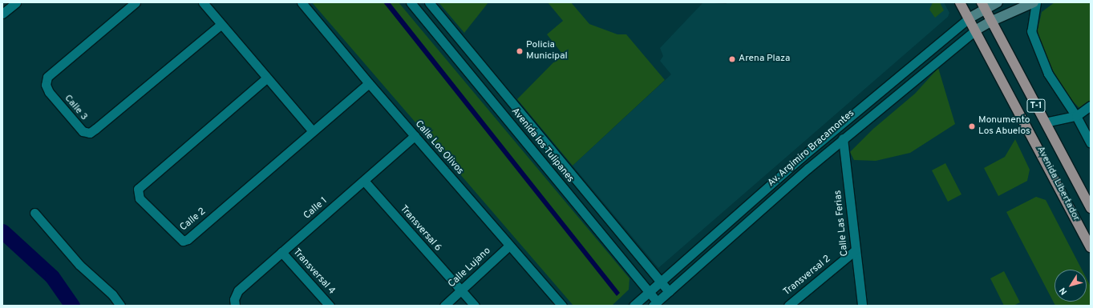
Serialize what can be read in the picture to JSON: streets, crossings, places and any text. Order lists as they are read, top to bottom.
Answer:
{
  "streets": {
    "main road": ["T-1", "Avenida Libertador"],
    "street": [
      "Calle 3",
      "Avenida los Tulipanes",
      "Calle Los Olivos",
      "Av. Argimiro Bracamontes",
      "Calle 1",
      "Calle 2",
      "Calle Las Ferias",
      "Transversal 6",
      "Calle Lujano",
      "Transversal 4",
      "Transversal 2"
    ]
  },
  "crossings": [
    ["Avenida los Tulipanes", "Av. Argimiro Bracamontes"],
    ["Calle Los Olivos", "Calle 1"],
    ["Calle Los Olivos", "Calle 2"],
    ["Calle Los Olivos", "Calle Lujano"],
    ["Av. Argimiro Bracamontes", "Avenida Libertador"],
    ["Calle 1", "Transversal 6"],
    ["Calle 1", "Transversal 4"],
    ["Calle Las Ferias", "Transversal 2"],
    ["Transversal 6", "Calle Lujano"]
  ],
  "places": ["Policia Municipal", "Arena Plaza", "Monumento Los Abuelos"],
  "north": "bottom left"
}
